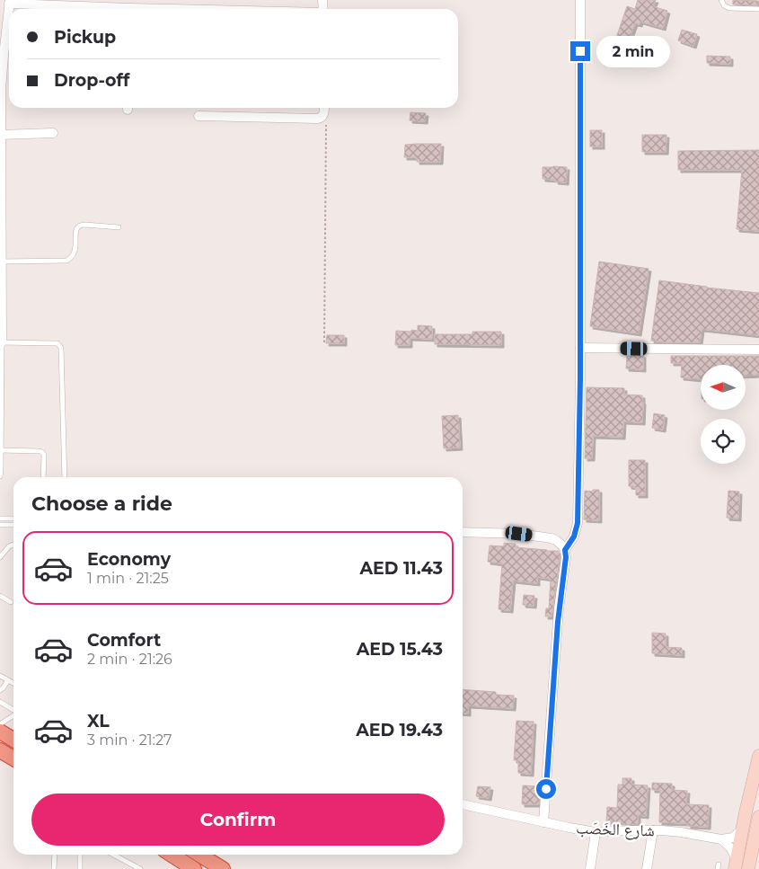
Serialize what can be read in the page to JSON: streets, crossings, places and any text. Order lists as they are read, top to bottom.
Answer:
{
  "streets": {
    "street": ["شارع الخَصَب"]
  },
  "north": "left",
  "page": {
    "banner": ["Pickup", "Drop-off"],
    "bubble": "2 min",
    "heading": "Choose a ride",
    "list": [
      {
        "name": "Economy",
        "note": "1 min · 21:25",
        "value": "AED 11.43"
      },
      {
        "name": "Comfort",
        "note": "2 min · 21:26",
        "value": "AED 15.43"
      },
      {
        "name": "XL",
        "note": "3 min · 21:27",
        "value": "AED 19.43"
      }
    ],
    "buttons": "Confirm"
  }
}
